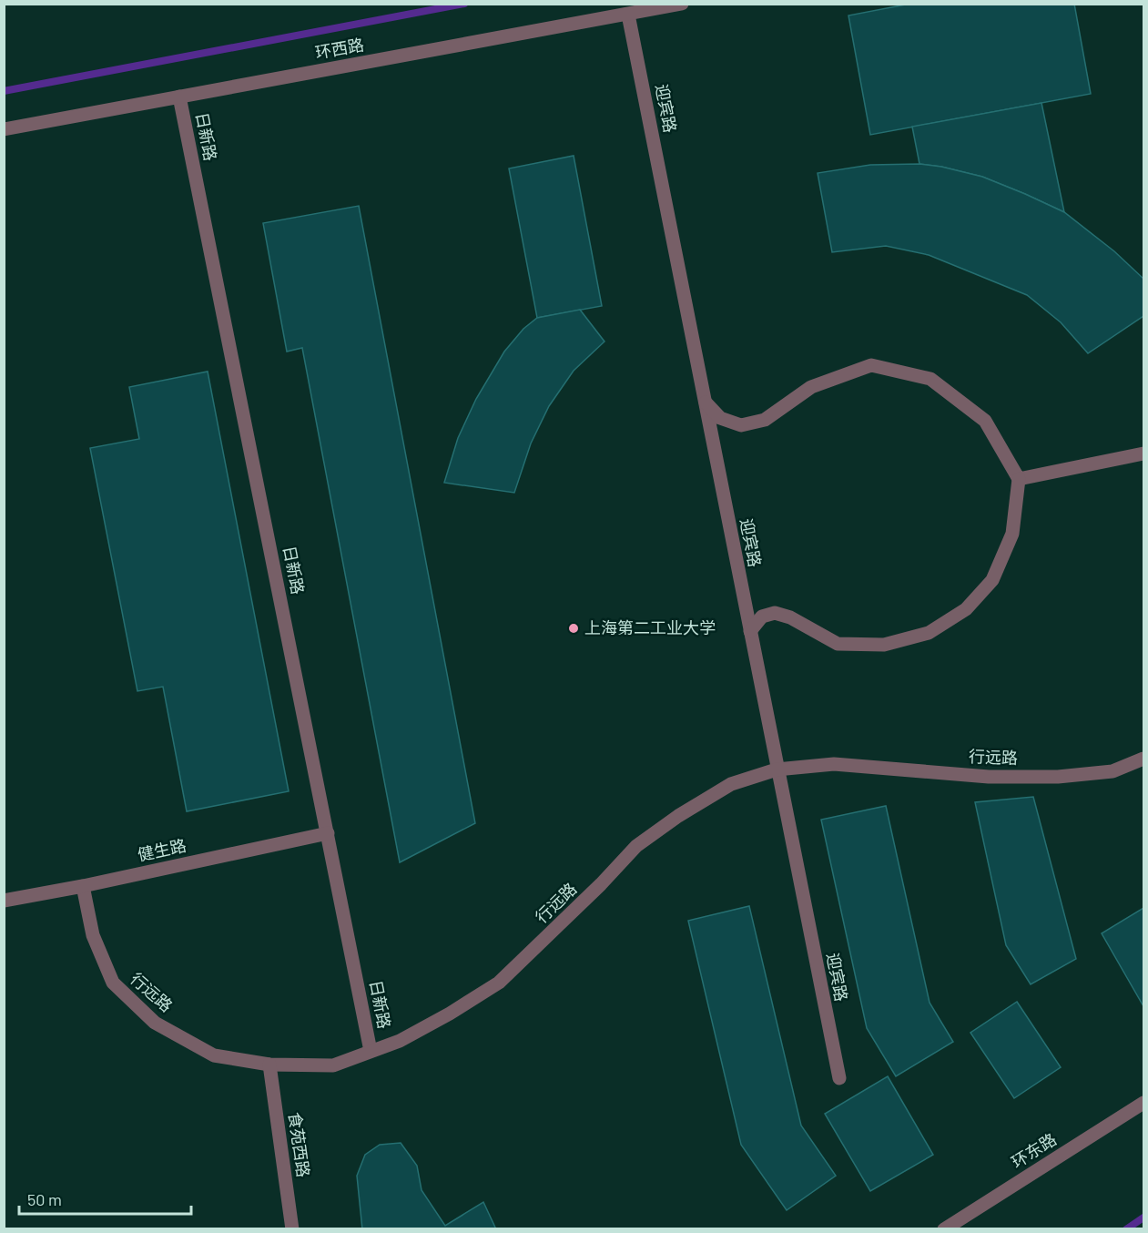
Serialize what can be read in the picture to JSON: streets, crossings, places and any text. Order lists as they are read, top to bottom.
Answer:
{
  "streets": {
    "street": [
      "环西路",
      "迎宾路",
      "日新路",
      "行远路",
      "健生路",
      "食苑西路",
      "环东路"
    ]
  },
  "crossings": [
    ["环西路", "迎宾路"],
    ["环西路", "日新路"],
    ["迎宾路", "行远路"],
    ["日新路", "行远路"],
    ["日新路", "健生路"],
    ["行远路", "健生路"],
    ["行远路", "食苑西路"]
  ],
  "places": ["上海第二工业大学"],
  "scale_bar": "50 m"
}
